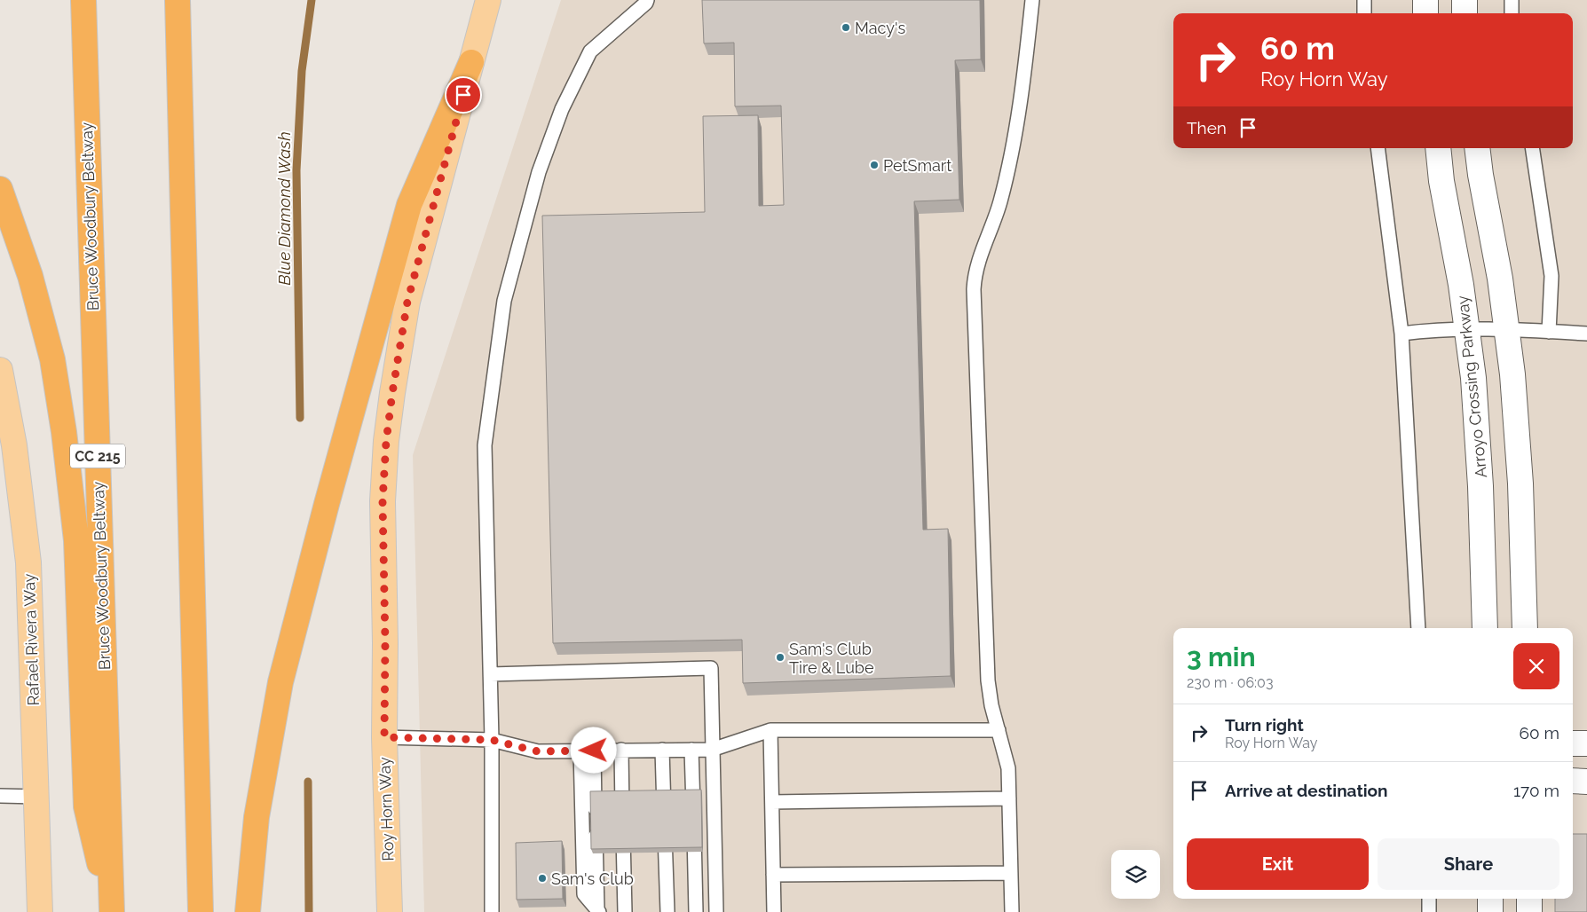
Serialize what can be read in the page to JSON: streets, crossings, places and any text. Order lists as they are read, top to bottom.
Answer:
{
  "streets": {
    "highway": ["Bruce Woodbury Beltway", "CC 215"],
    "main road": ["Rafael Rivera Way", "Roy Horn Way"],
    "street": ["Arroyo Crossing Parkway"]
  },
  "water": ["Blue Diamond Wash"],
  "places": [
    "Macy's",
    "PetSmart",
    "Sam's Club Tire & Lube",
    "Sam's Club"
  ],
  "page": {
    "turn": ["60 m", "Roy Horn Way"],
    "then": "Then",
    "heading": ["3 min", "230 m · 06:03"],
    "list": [
      {
        "name": "Turn right",
        "note": "Roy Horn Way",
        "value": "60 m"
      },
      {
        "name": "Arrive at destination",
        "value": "170 m"
      }
    ],
    "buttons": ["Exit", "Share"]
  }
}
